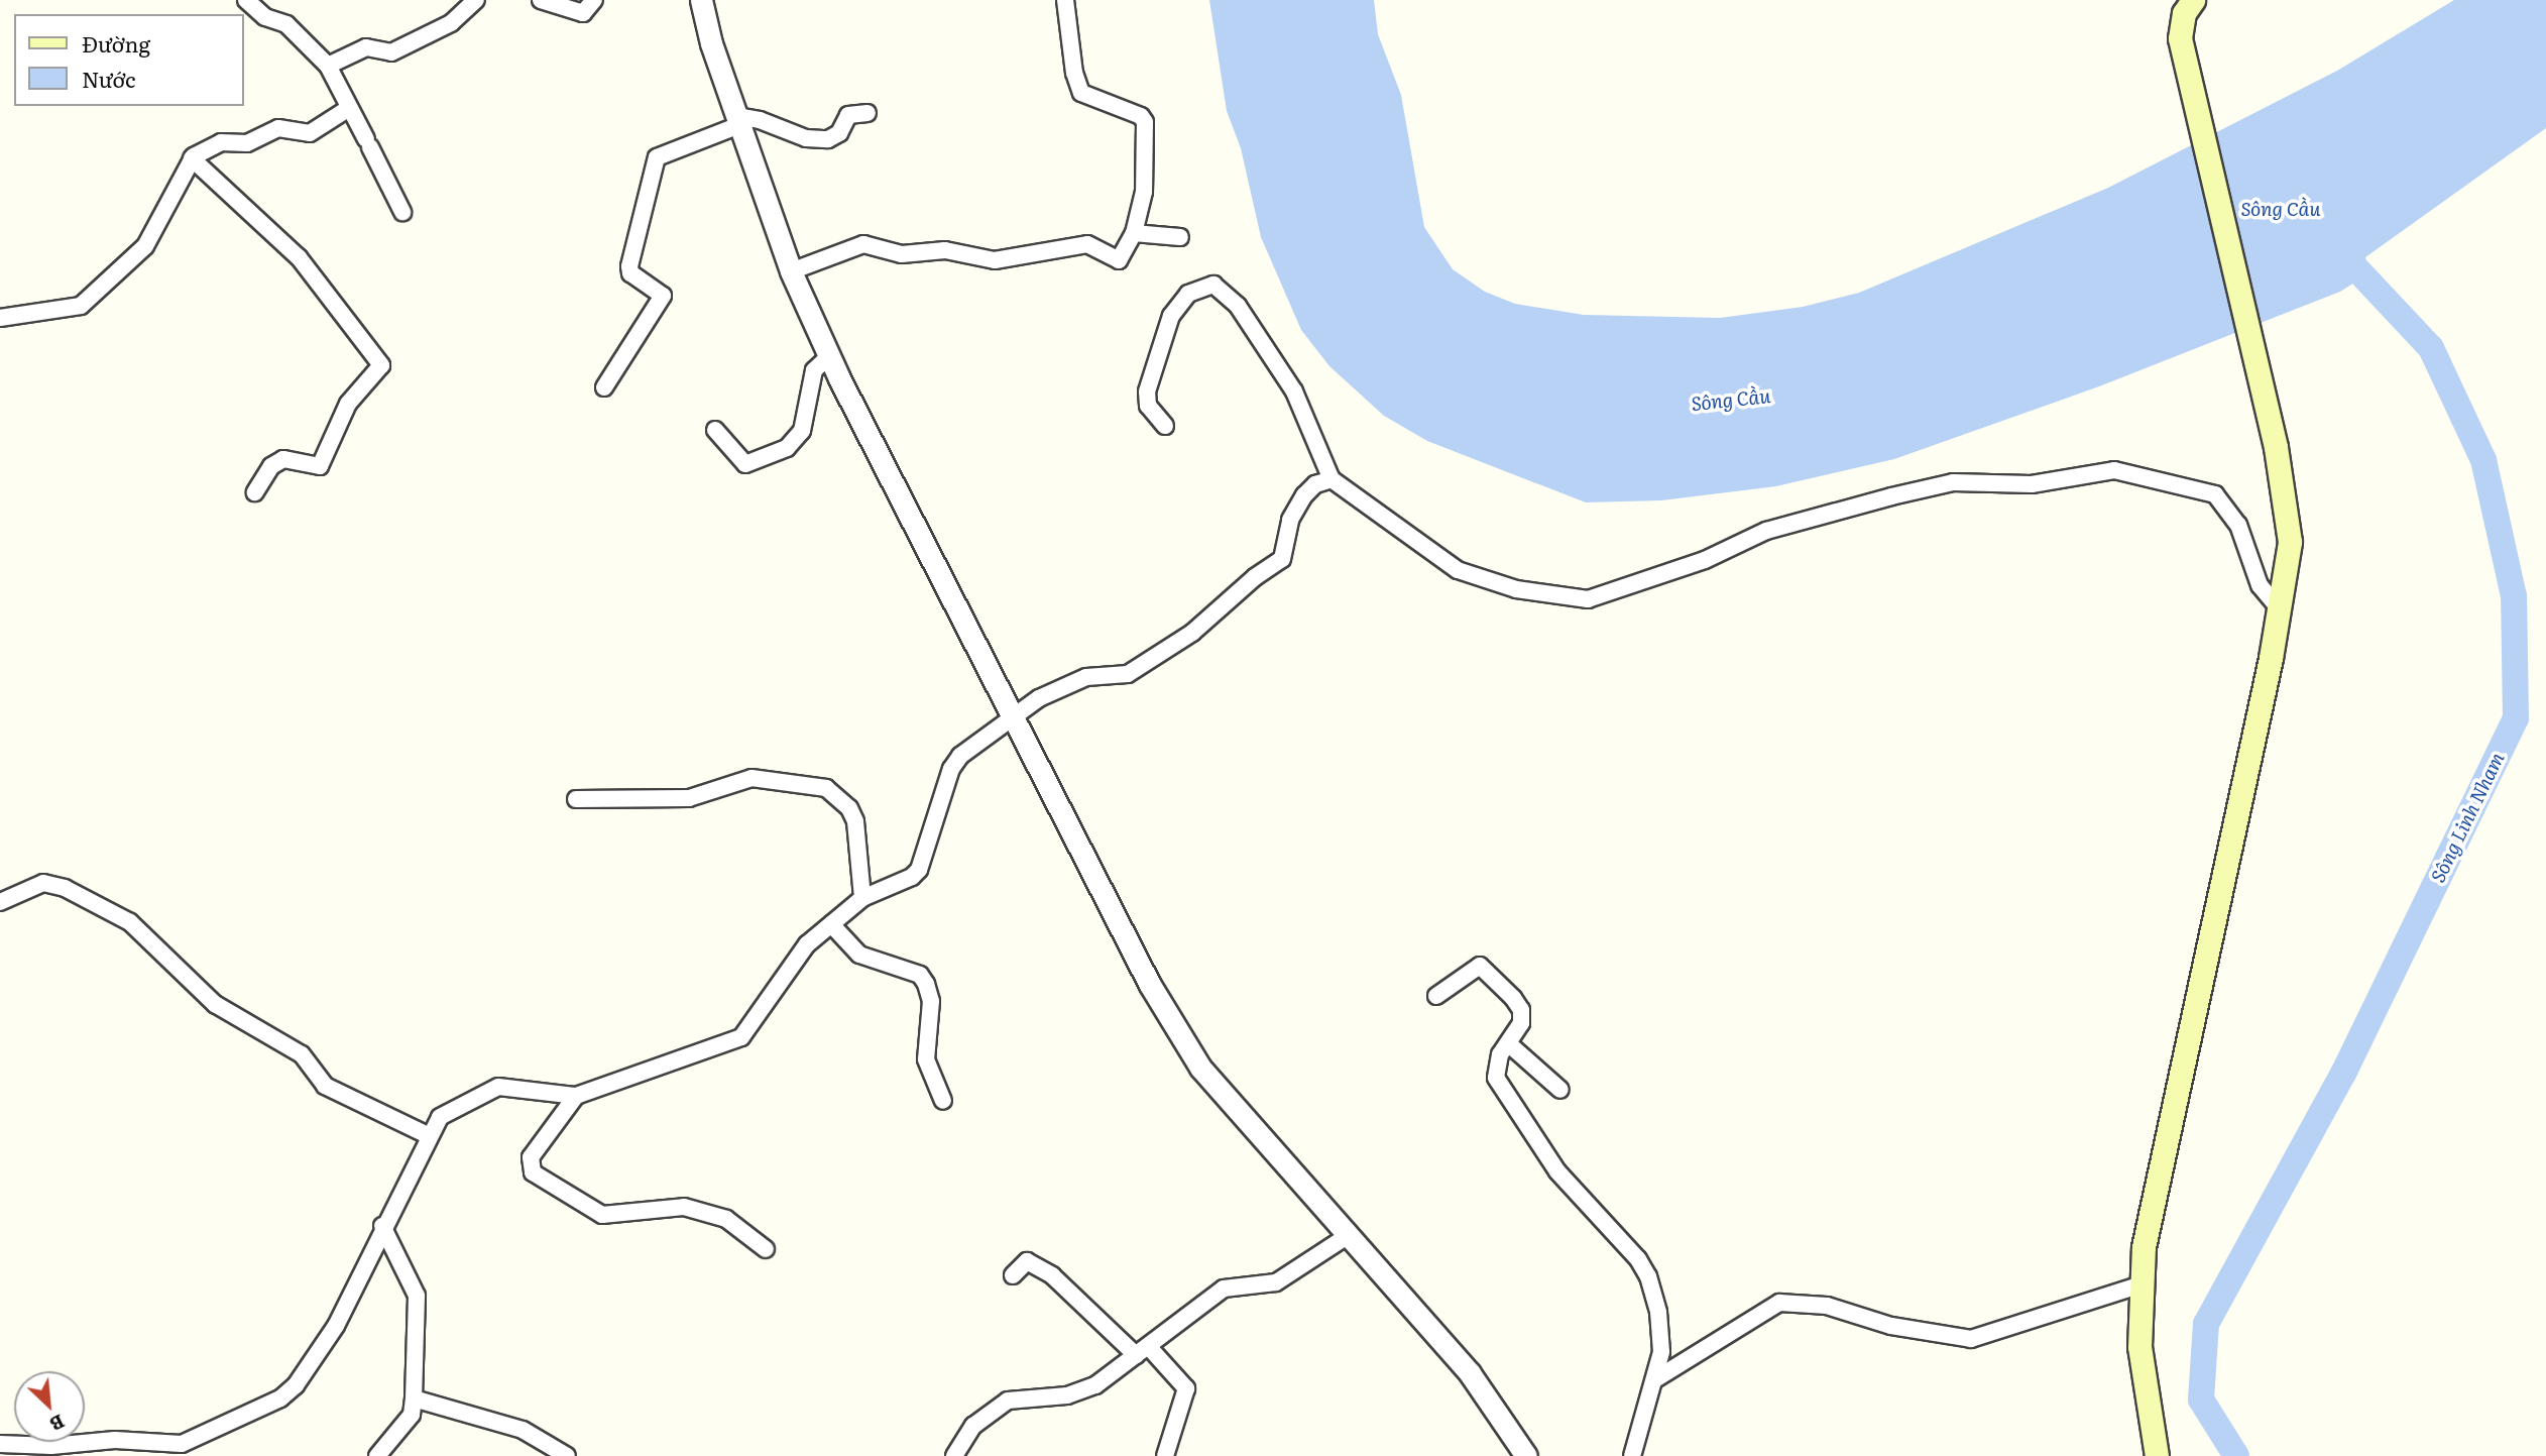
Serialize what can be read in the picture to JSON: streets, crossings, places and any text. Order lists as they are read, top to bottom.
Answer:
{
  "water": ["Sông Cầu", "Sông Linh Nham"],
  "legend": ["Đường", "Nước"],
  "north": "bottom right"
}
